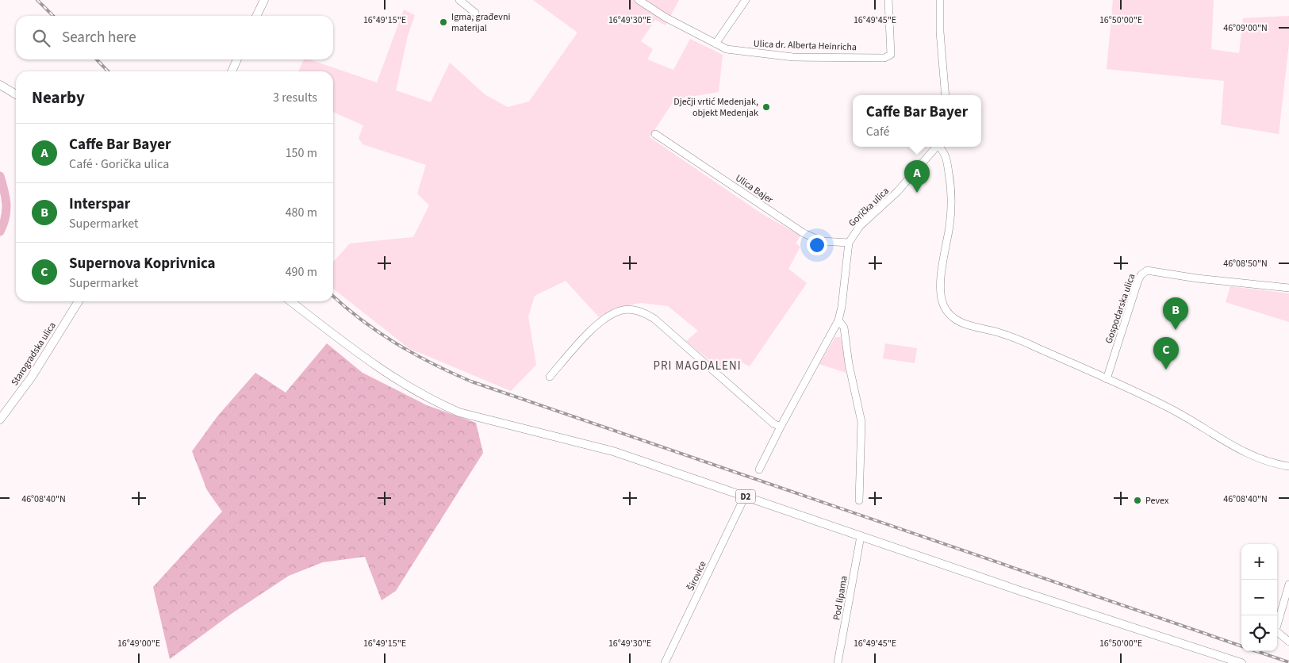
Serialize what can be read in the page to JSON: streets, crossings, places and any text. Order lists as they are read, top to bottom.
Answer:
{
  "streets": {
    "main road": ["Starogradska ulica", "D2"],
    "street": [
      "Ulica dr. Alberta Heinricha",
      "Ulica Bajer",
      "Gorička ulica",
      "Gospodarska ulica",
      "Širovice",
      "Pod lipama"
    ]
  },
  "crossings": [
    ["Ulica Bajer", "Gorička ulica"],
    ["D2", "Širovice"],
    ["D2", "Pod lipama"]
  ],
  "districts": ["PRI MAGDALENI"],
  "places": ["Igma, građevni materijal", "Dječji vrtić Medenjak, objekt Medenjak", "Pevex"],
  "page": {
    "search": "Search here",
    "heading": ["Nearby", "3 results"],
    "popup": ["Caffe Bar Bayer", "Café"],
    "list": [
      {
        "mark": "A",
        "name": "Caffe Bar Bayer",
        "note": "Café · Gorička ulica",
        "value": "150 m"
      },
      {
        "mark": "B",
        "name": "Interspar",
        "note": "Supermarket",
        "value": "480 m"
      },
      {
        "mark": "C",
        "name": "Supernova Koprivnica",
        "note": "Supermarket",
        "value": "490 m"
      }
    ],
    "pins": ["A", "B", "C"],
    "map_buttons": ["+", "−"]
  },
  "coordinates": [
    "16°49'15\"E",
    "16°49'30\"E",
    "16°49'45\"E",
    "16°50'00\"E",
    "46°09'00\"N",
    "46°08'50\"N",
    "46°08'40\"N",
    "16°49'00\"E"
  ]
}
